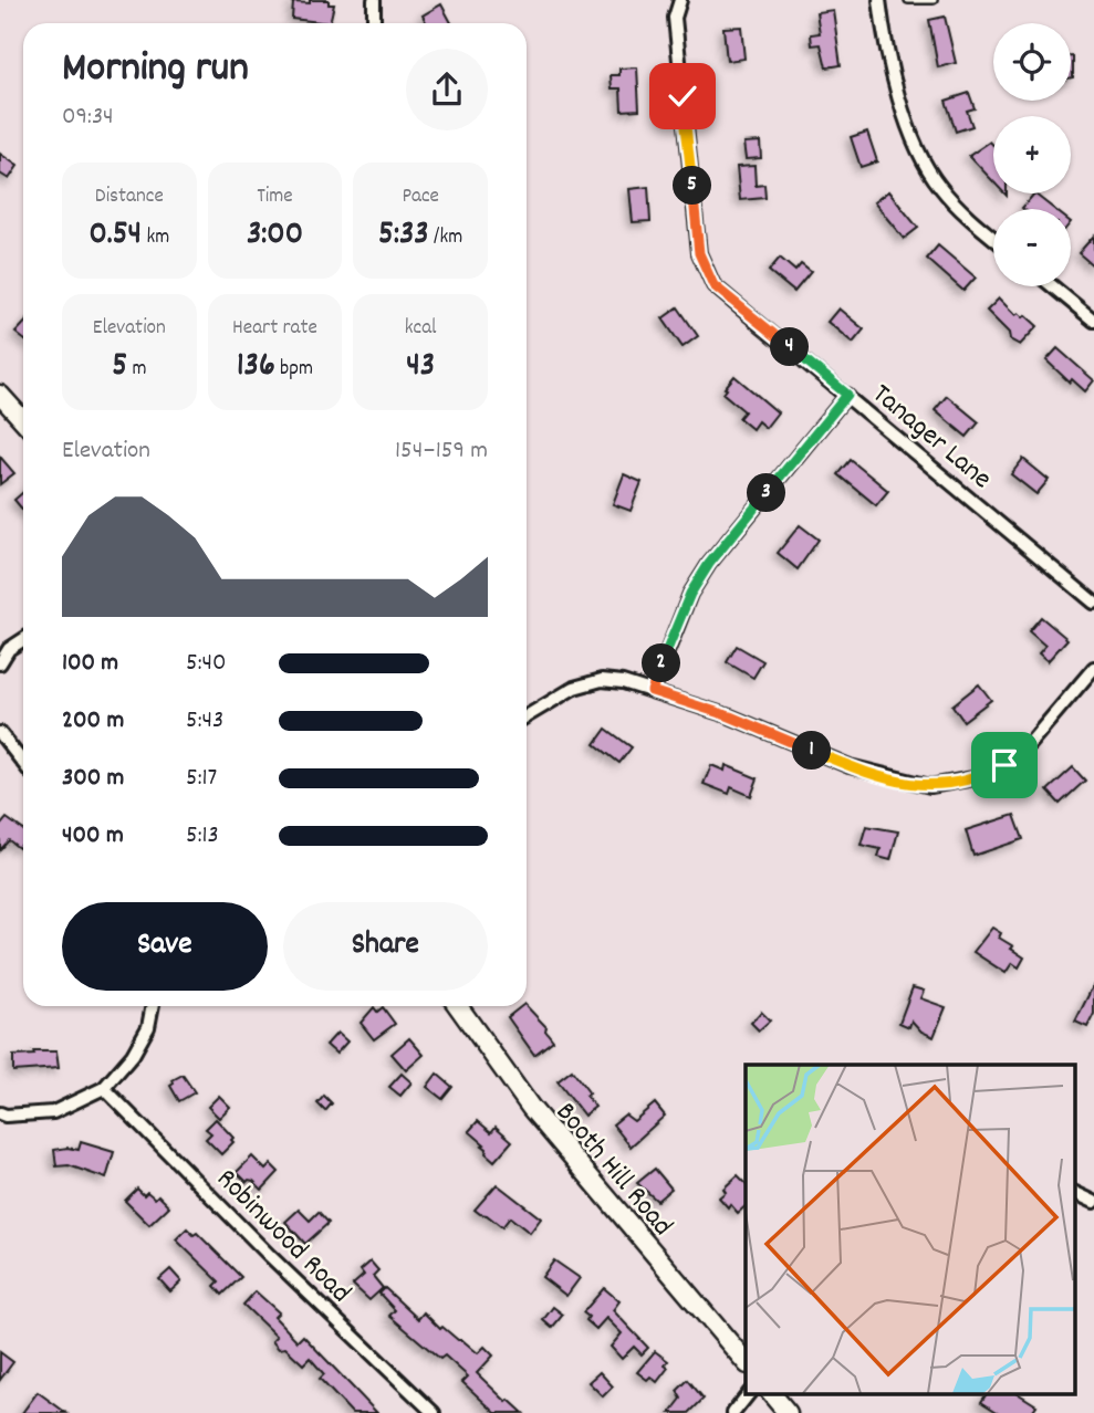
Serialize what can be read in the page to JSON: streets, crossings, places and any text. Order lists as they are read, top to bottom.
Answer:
{
  "streets": {
    "street": ["Tanager Lane", "Booth Hill Road", "Robinwood Road"]
  },
  "page": {
    "map_buttons": ["+", "−"],
    "heading": ["Morning run", "09:34"],
    "stats": [
      ["Distance", "0.54 km"],
      ["Time", "3:00"],
      ["Pace", "5:33 /km"],
      ["Elevation", "5 m"],
      ["Heart rate", "136 bpm"],
      ["kcal", "43"]
    ],
    "pins": [
      "5",
      "4",
      "3",
      "2",
      "1"
    ],
    "chart": ["Elevation", "154–159 m"],
    "list": [
      {
        "name": "100 m",
        "note": "5:40"
      },
      {
        "name": "200 m",
        "note": "5:43"
      },
      {
        "name": "300 m",
        "note": "5:17"
      },
      {
        "name": "400 m",
        "note": "5:13"
      }
    ],
    "buttons": ["Save", "Share"]
  }
}
